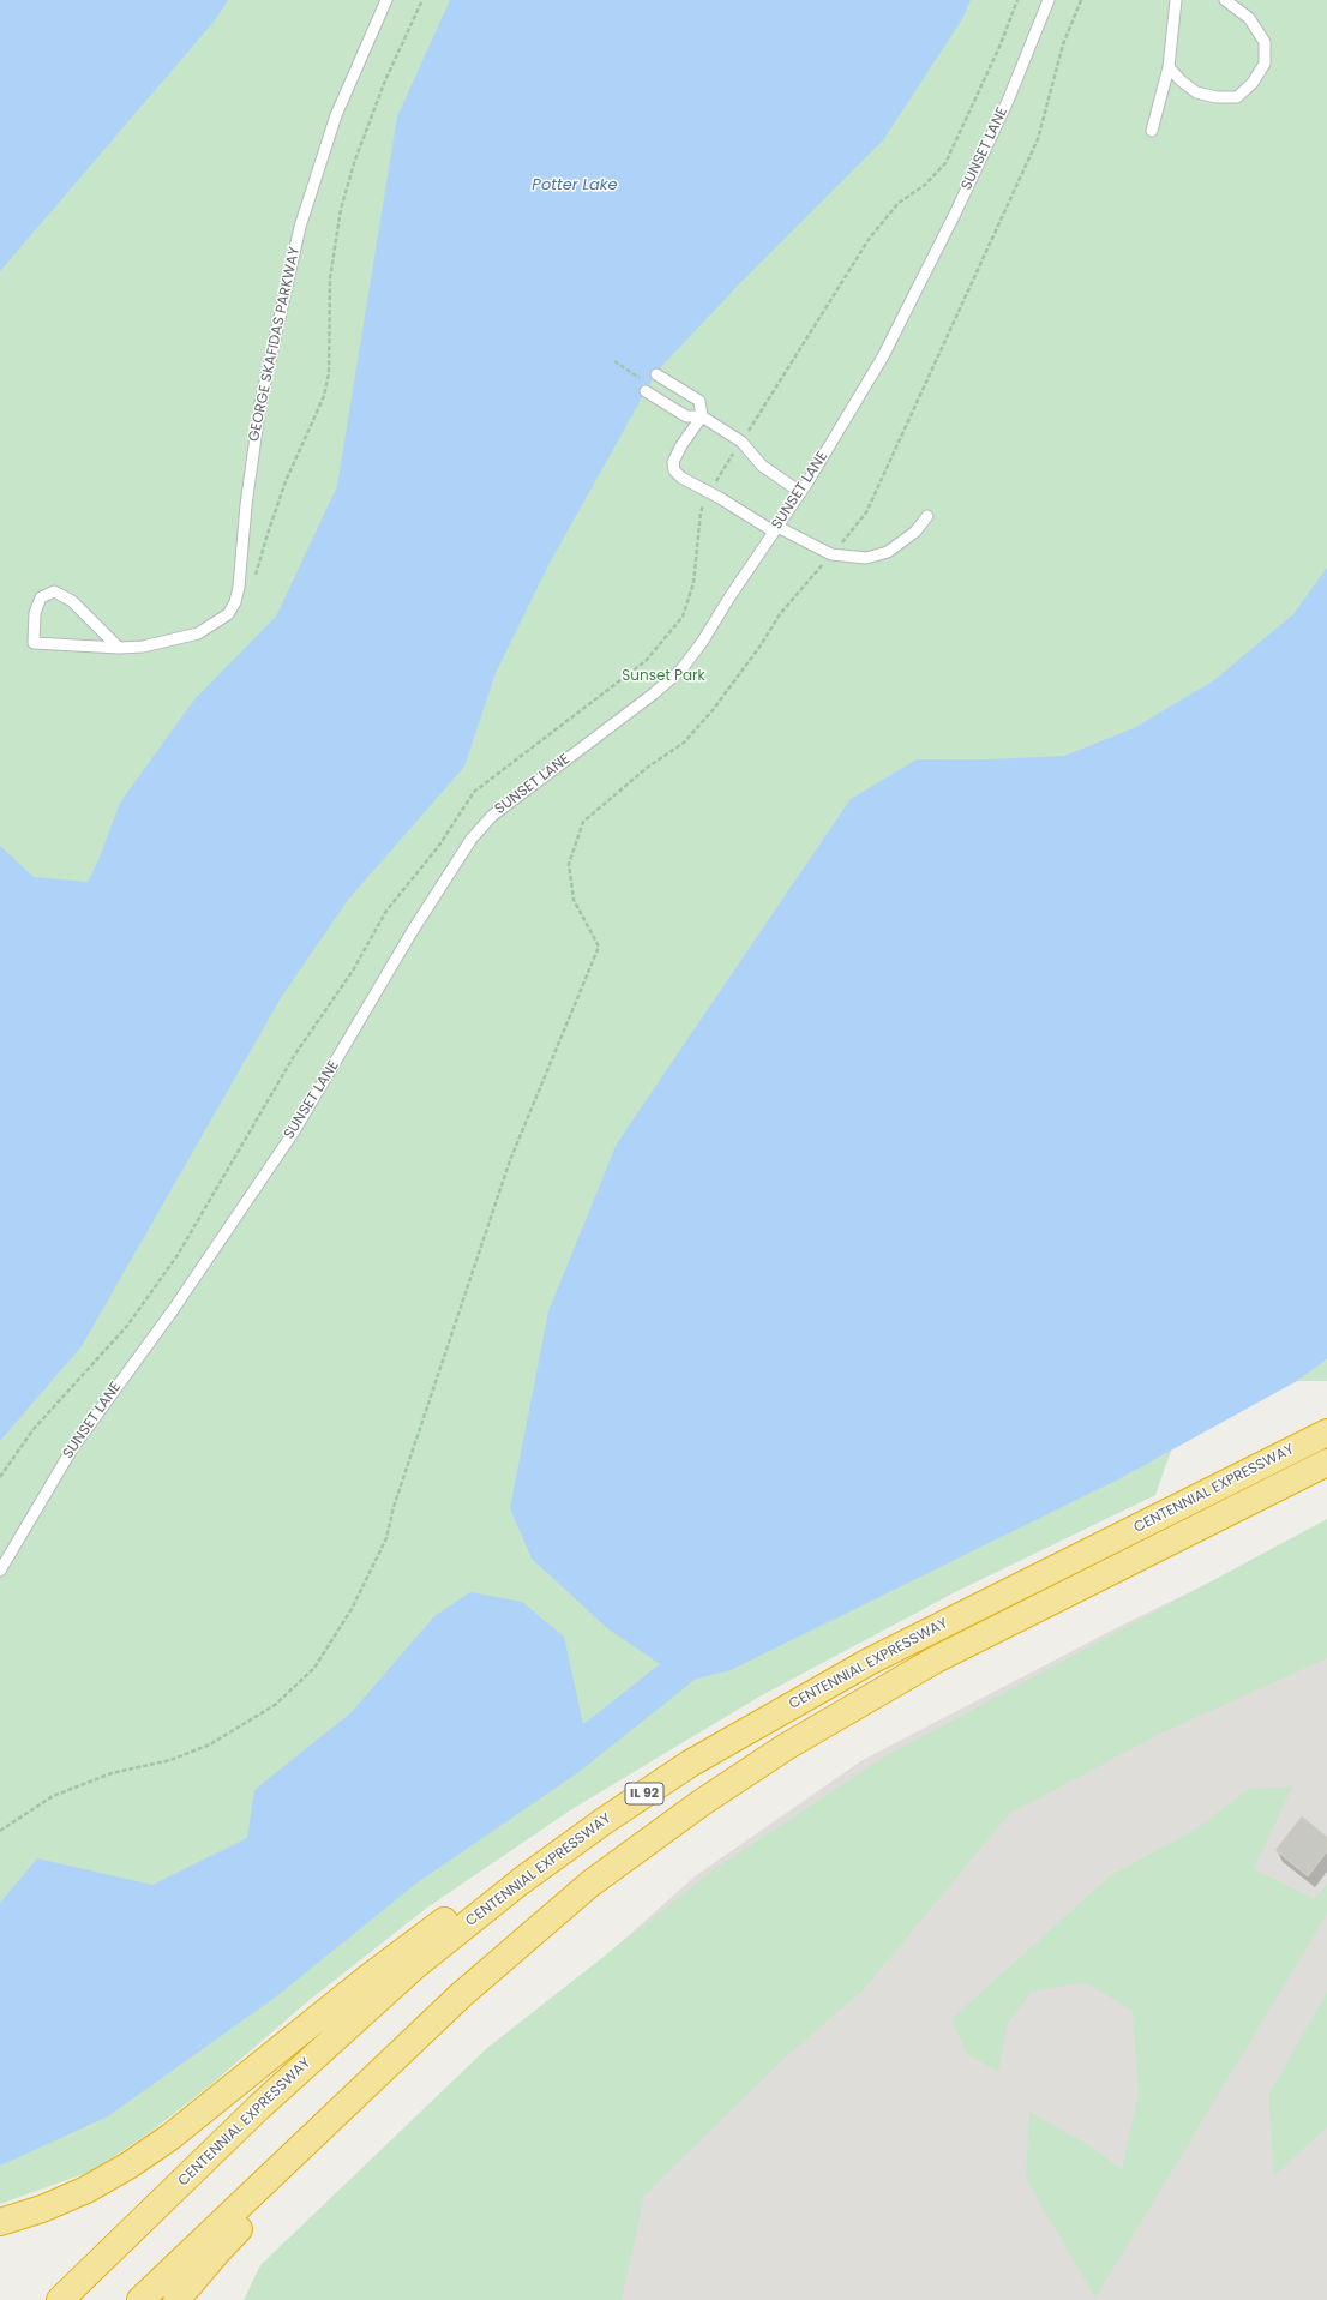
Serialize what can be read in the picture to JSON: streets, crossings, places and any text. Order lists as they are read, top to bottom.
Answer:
{
  "streets": {
    "highway": ["CENTENNIAL EXPRESSWAY", "IL 92"],
    "lane": ["SUNSET LANE", "GEORGE SKAFIDAS PARKWAY"]
  },
  "water": ["Potter Lake"],
  "parks": ["Sunset Park"]
}
